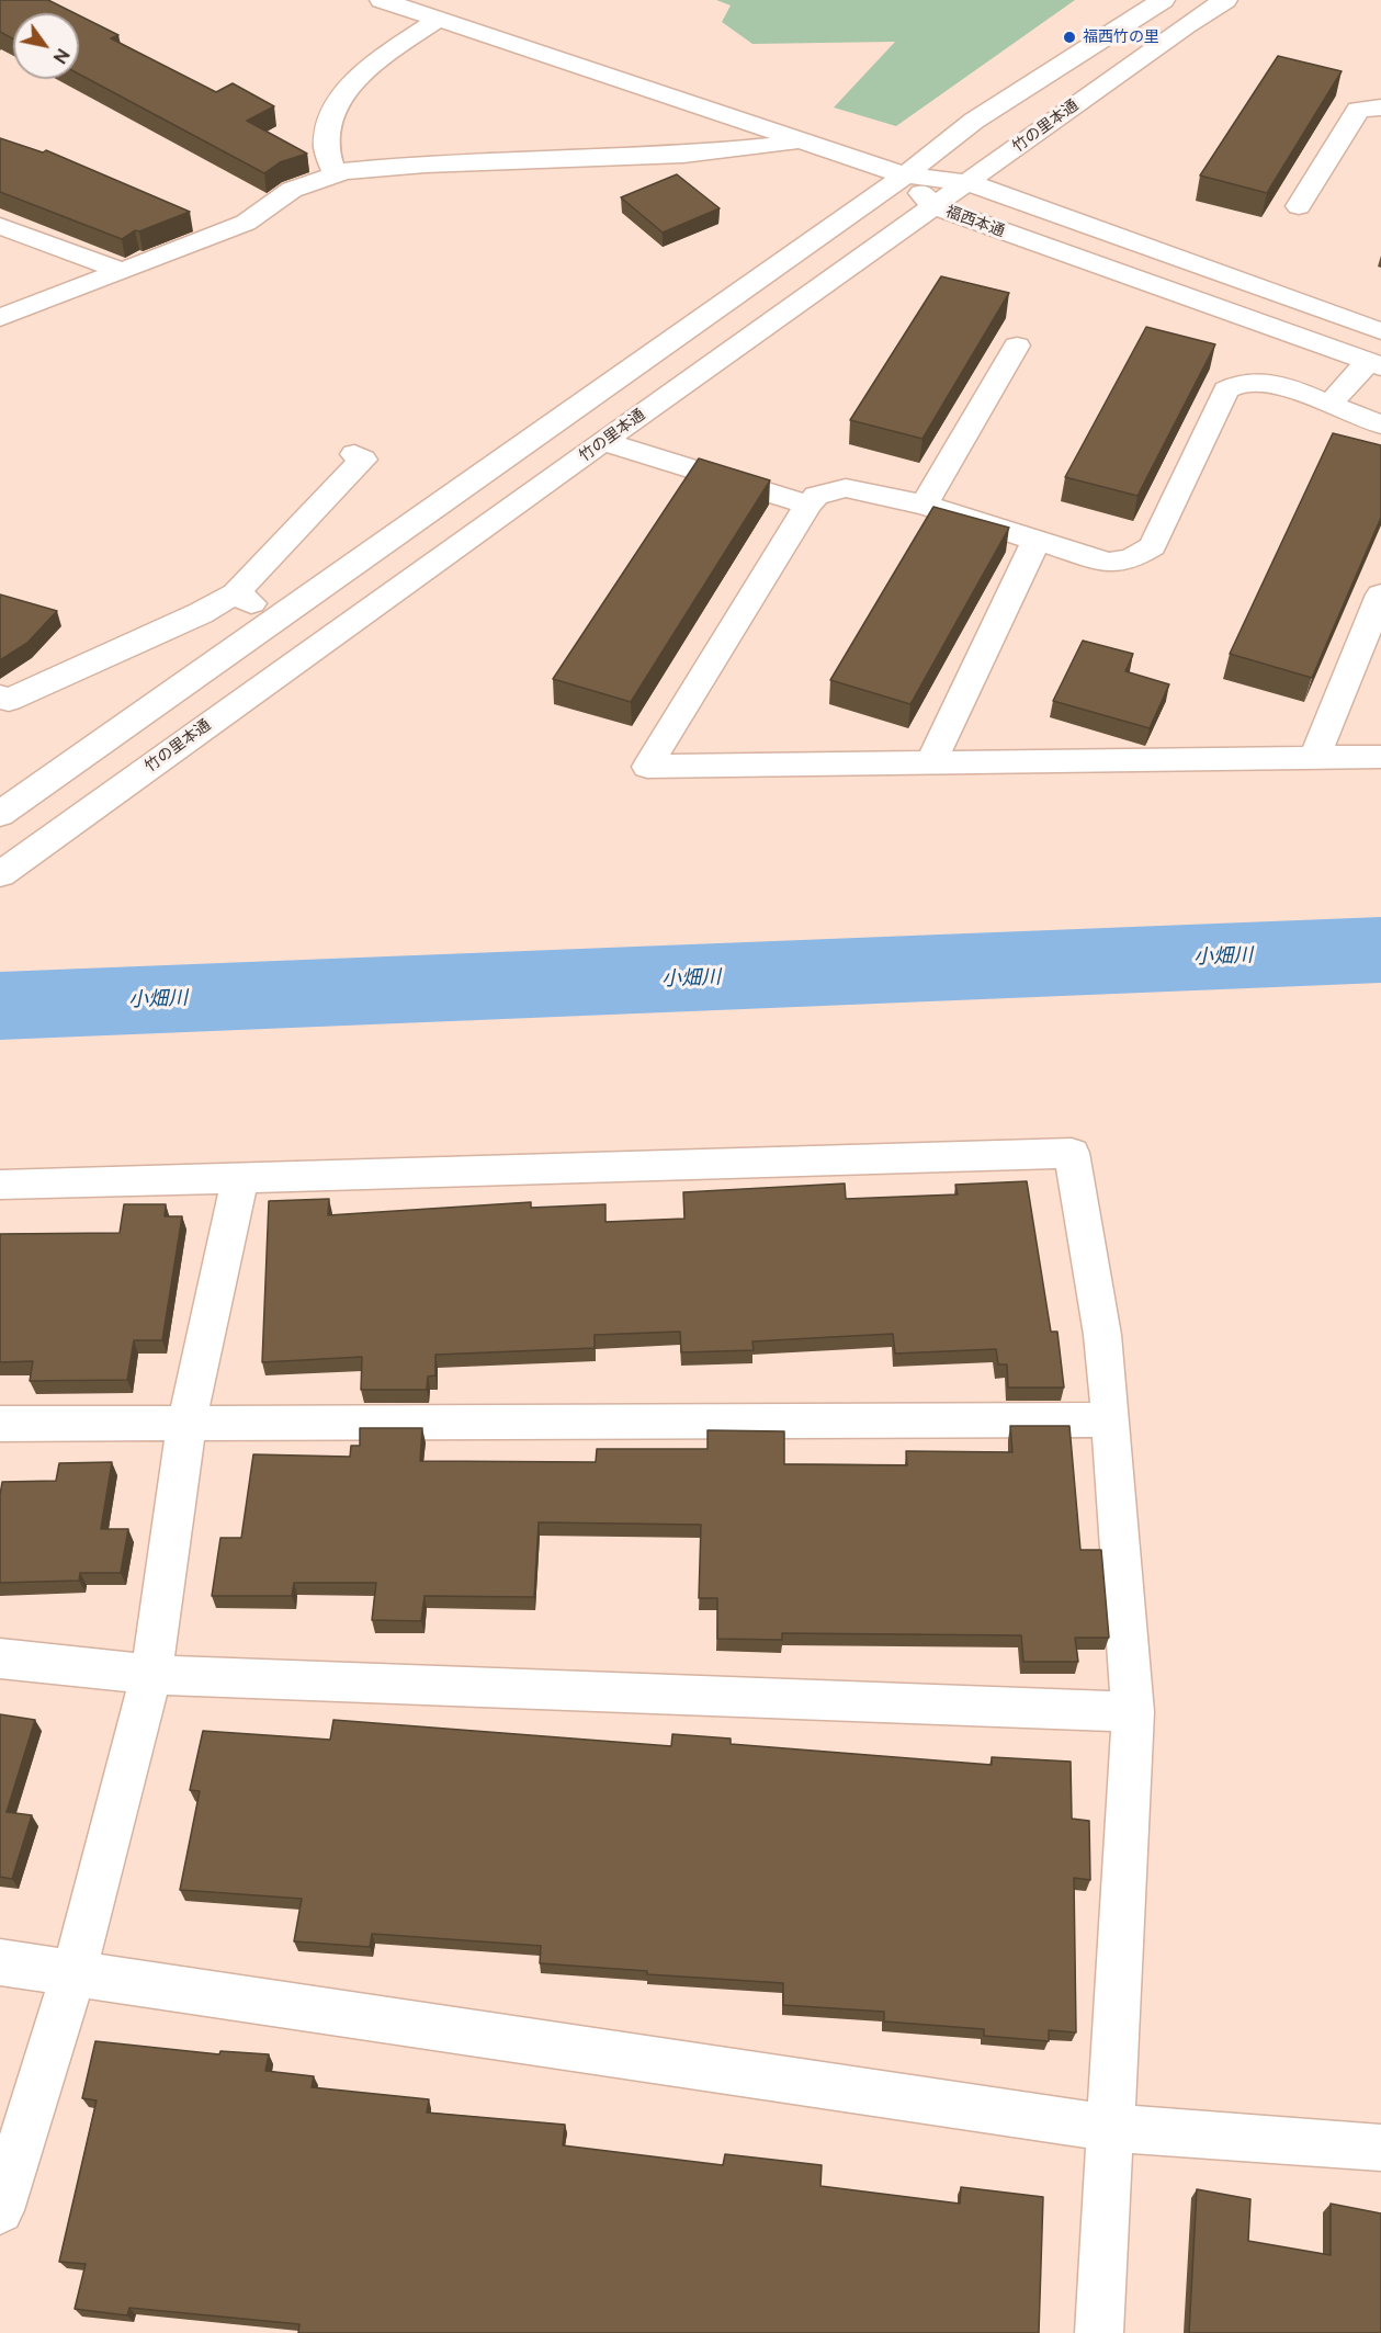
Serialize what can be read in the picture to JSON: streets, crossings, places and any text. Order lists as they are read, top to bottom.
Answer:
{
  "streets": {
    "street": ["竹の里本通", "福西本通"]
  },
  "crossings": [
    ["竹の里本通", "福西本通"]
  ],
  "water": ["小畑川"],
  "places": ["福西竹の里"],
  "north": "bottom right"
}
